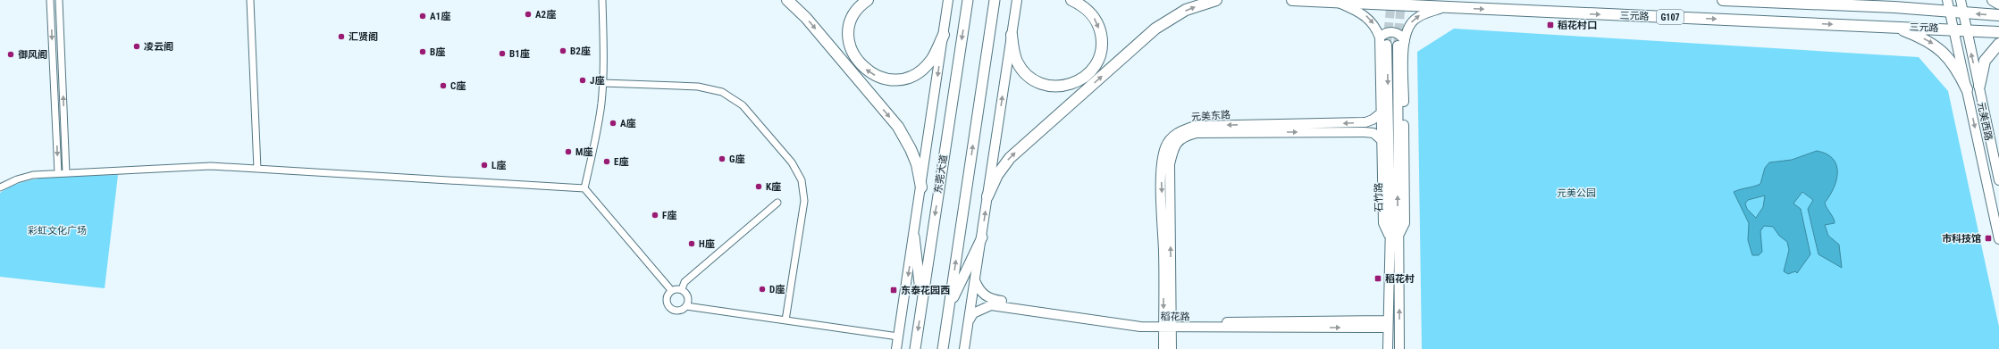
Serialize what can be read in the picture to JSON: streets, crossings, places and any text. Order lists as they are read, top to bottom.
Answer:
{
  "streets": {
    "highway": ["三元路", "G107"],
    "main road": ["东莞大道"],
    "street": [
      "元美东路",
      "元美西路",
      "石竹路",
      "稻花路"
    ]
  },
  "crossings": [
    ["三元路", "元美西路"],
    ["三元路", "石竹路"],
    ["元美东路", "稻花路"],
    ["石竹路", "稻花路"]
  ],
  "parks": ["元美公园", "彩虹文化广场"],
  "places": {
    "other": [
      "A2座",
      "A1座",
      "汇贤阁",
      "凌云阁",
      "B2座",
      "B座",
      "B1座",
      "御风阁",
      "J座",
      "C座",
      "A座",
      "M座",
      "G座",
      "E座",
      "L座",
      "K座",
      "F座",
      "H座",
      "D座"
    ],
    "transit": [
      "稻花村口",
      "市科技馆",
      "稻花村",
      "东泰花园西"
    ]
  }
}
